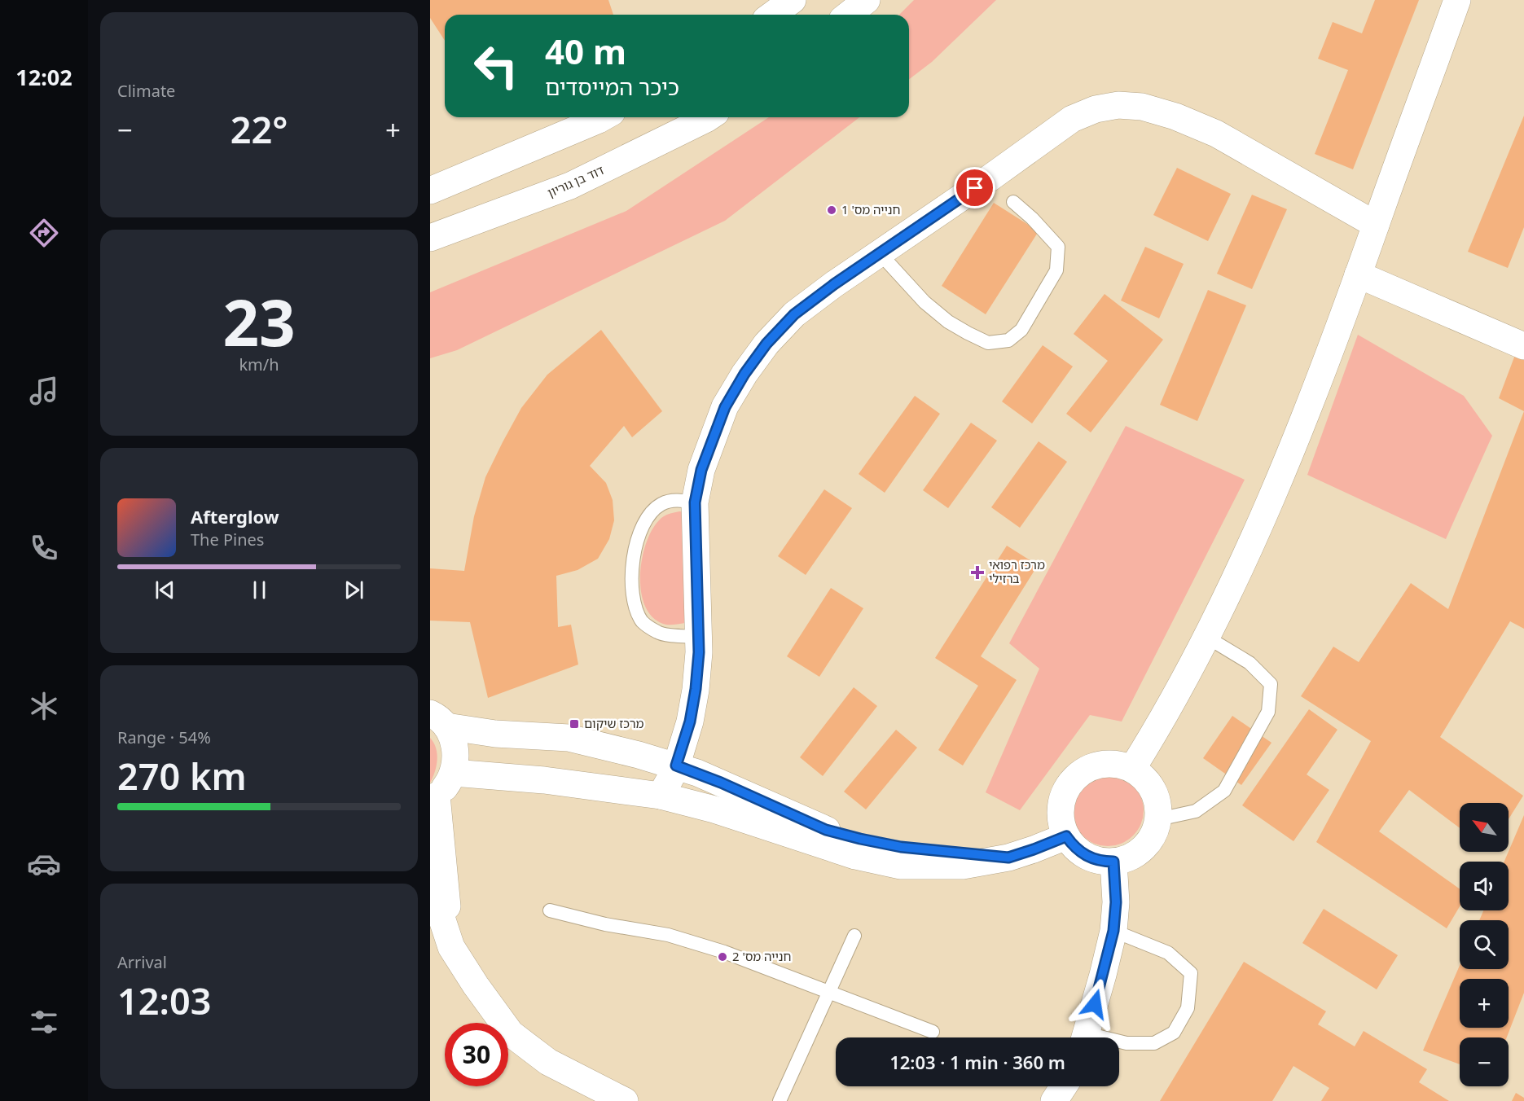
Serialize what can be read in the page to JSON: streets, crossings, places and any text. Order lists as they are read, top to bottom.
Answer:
{
  "streets": {
    "street": ["דוד בן גוריון"]
  },
  "places": {
    "other": ["חנייה מס' 1", "חנייה מס' 2"],
    "health": ["מרכז רפואי ברזילי"],
    "transit": ["מרכז שיקום"]
  },
  "north": "top left",
  "page": {
    "tabs": "12:02",
    "tile": [
      "Climate",
      ["23", "km/h"],
      ["Range · 54%", "270 km"],
      ["Arrival", "12:03"]
    ],
    "turn": ["40 m", "כיכר המייסדים"],
    "heat": ["−", "22°", "+"],
    "song": ["Afterglow", "The Pines"],
    "map_buttons": ["+", "−"],
    "limit": "30",
    "trip": "12:03 · 1 min · 360 m"
  }
}
